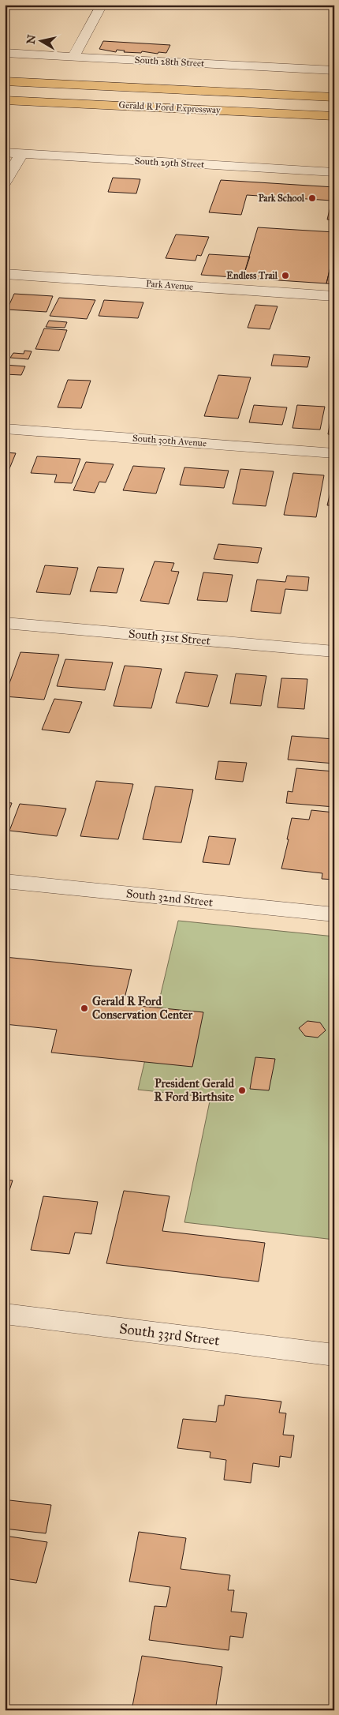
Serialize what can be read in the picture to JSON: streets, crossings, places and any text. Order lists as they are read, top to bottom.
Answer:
{
  "streets": {
    "highway": ["Gerald R Ford Expressway"],
    "street": [
      "South 28th Street",
      "South 29th Street",
      "Park Avenue",
      "South 30th Avenue",
      "South 31st Street",
      "South 32nd Street",
      "South 33rd Street"
    ]
  },
  "places": [
    "Park School",
    "Endless Trail",
    "Gerald R Ford Conservation Center",
    "President Gerald R Ford Birthsite"
  ],
  "north": "left"
}
